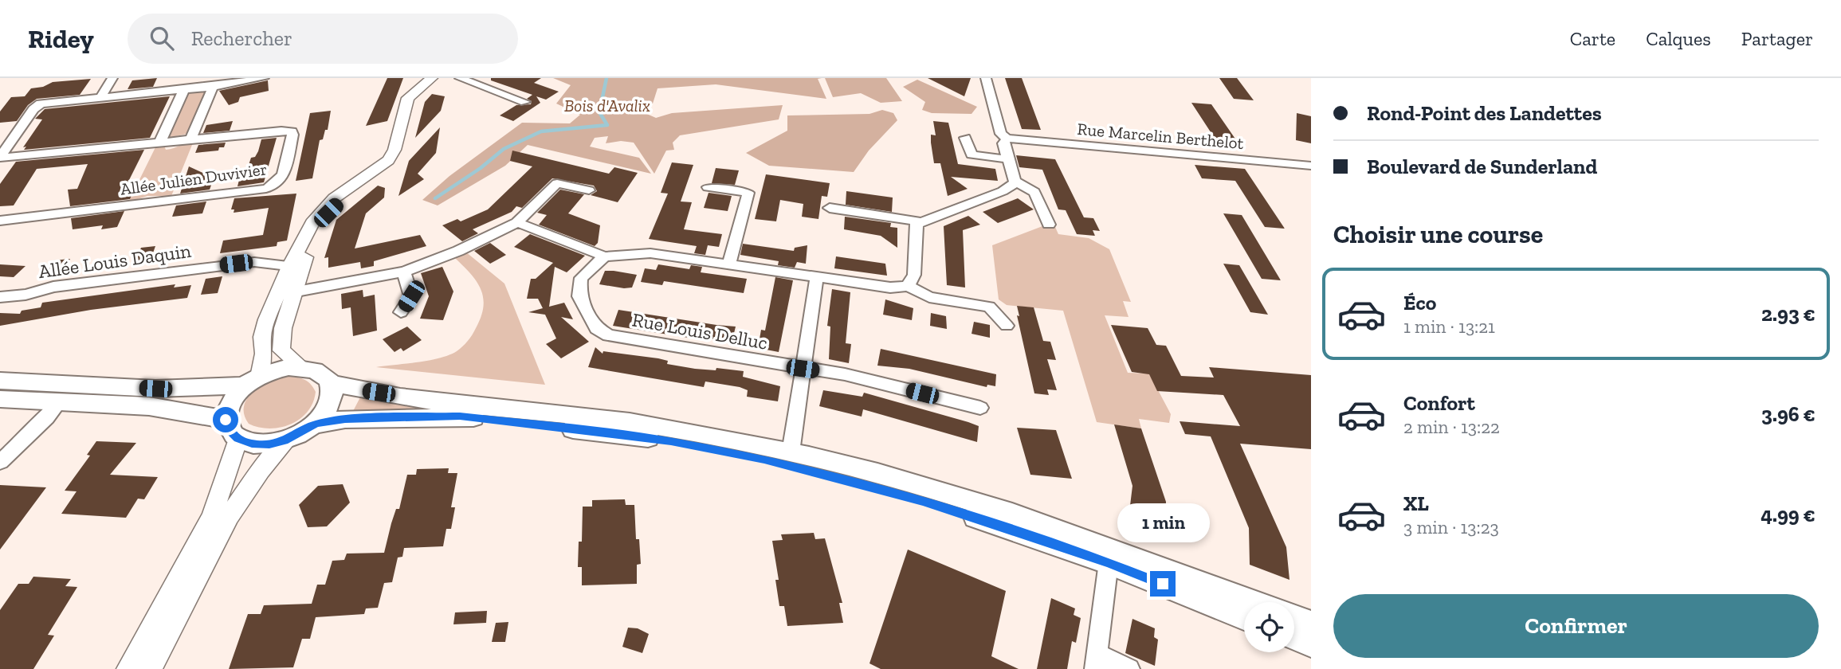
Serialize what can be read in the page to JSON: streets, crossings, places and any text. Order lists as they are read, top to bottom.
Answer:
{
  "streets": {
    "street": [
      "Rue Marcelin Berthelot",
      "Allée Julien Duvivier",
      "Allée Louis Daquin",
      "Rue Louis Delluc"
    ]
  },
  "parks": ["Bois d'Avalix"],
  "page": {
    "header": "Ridey",
    "search": "Rechercher",
    "nav": ["Carte", "Calques", "Partager"],
    "banner": ["Rond-Point des Landettes", "Boulevard de Sunderland"],
    "heading": "Choisir une course",
    "list": [
      {
        "name": "Éco",
        "note": "1 min · 13:21",
        "value": "2.93 €"
      },
      {
        "name": "Confort",
        "note": "2 min · 13:22",
        "value": "3.96 €"
      },
      {
        "name": "XL",
        "note": "3 min · 13:23",
        "value": "4.99 €"
      }
    ],
    "bubble": "1 min",
    "buttons": "Confirmer"
  }
}
